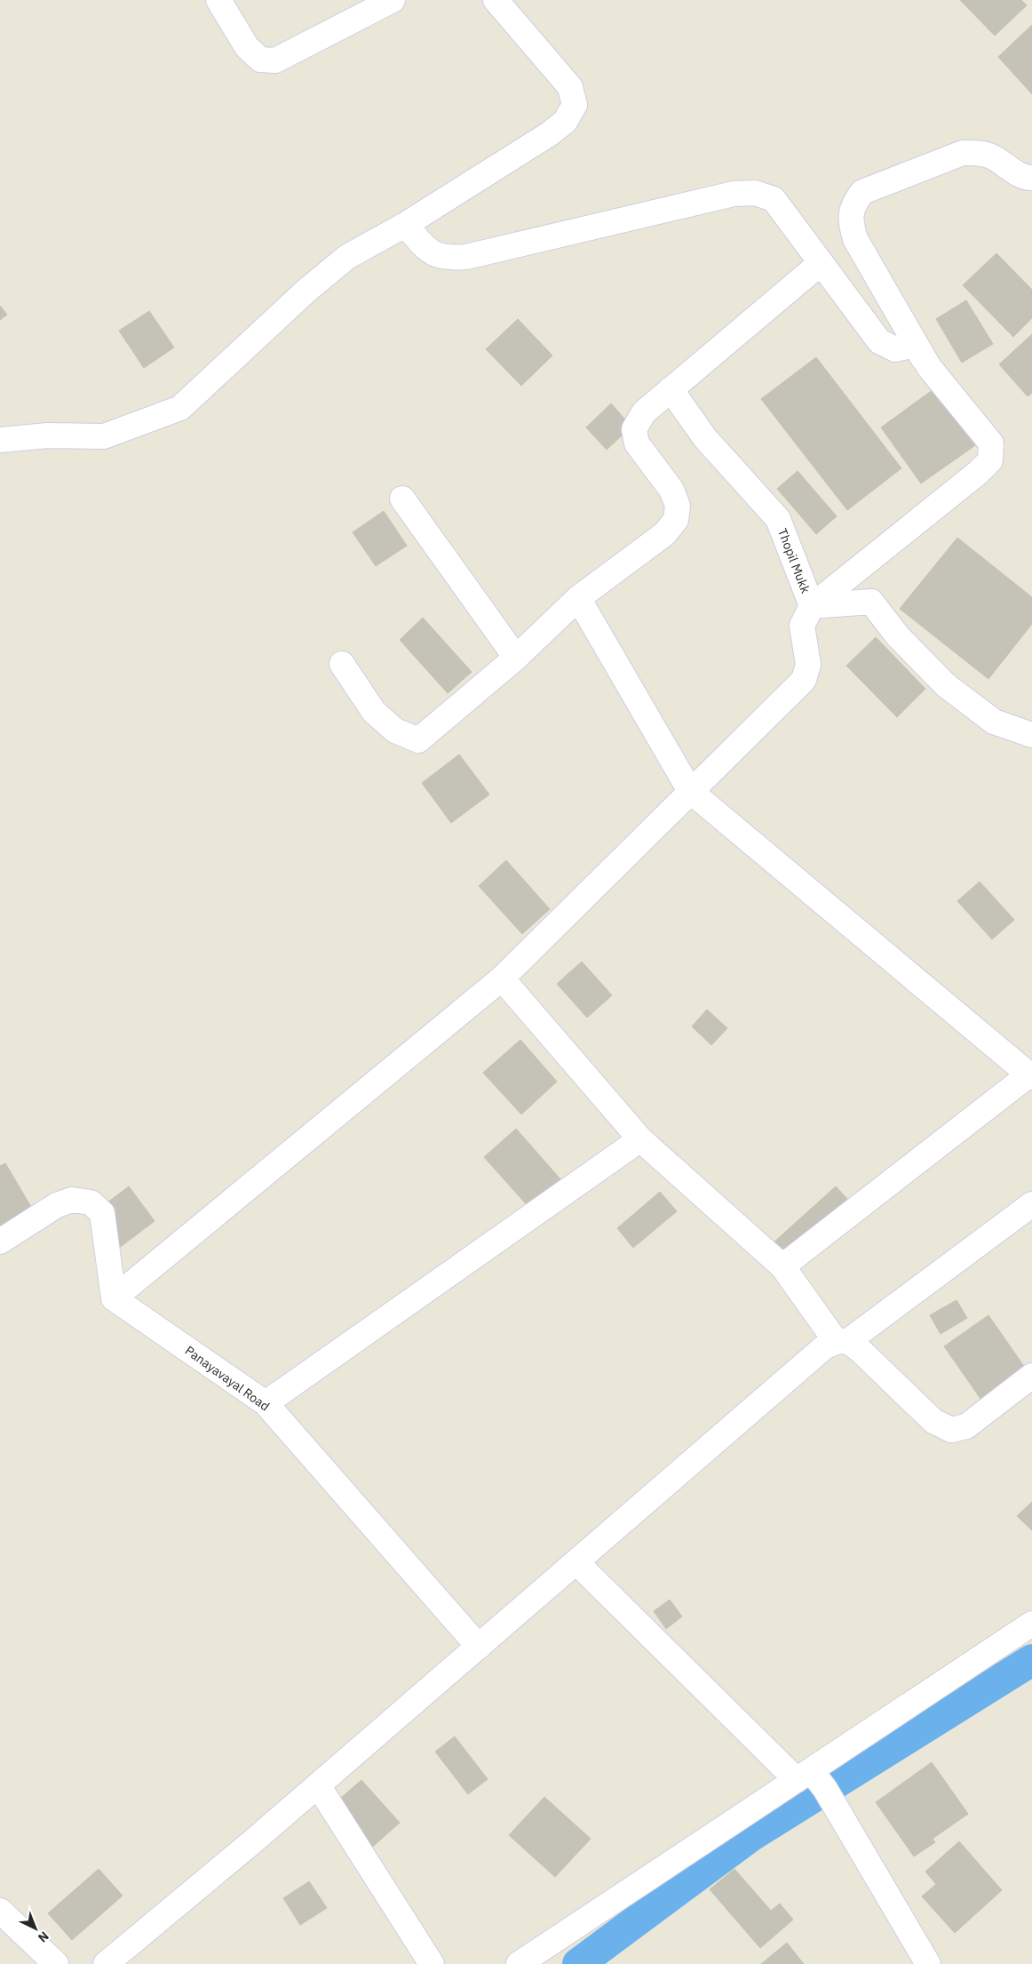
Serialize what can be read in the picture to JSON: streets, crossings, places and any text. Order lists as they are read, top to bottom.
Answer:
{
  "streets": {
    "street": ["Thopil Mukk", "Panayavayal Road"]
  },
  "north": "bottom right"
}
